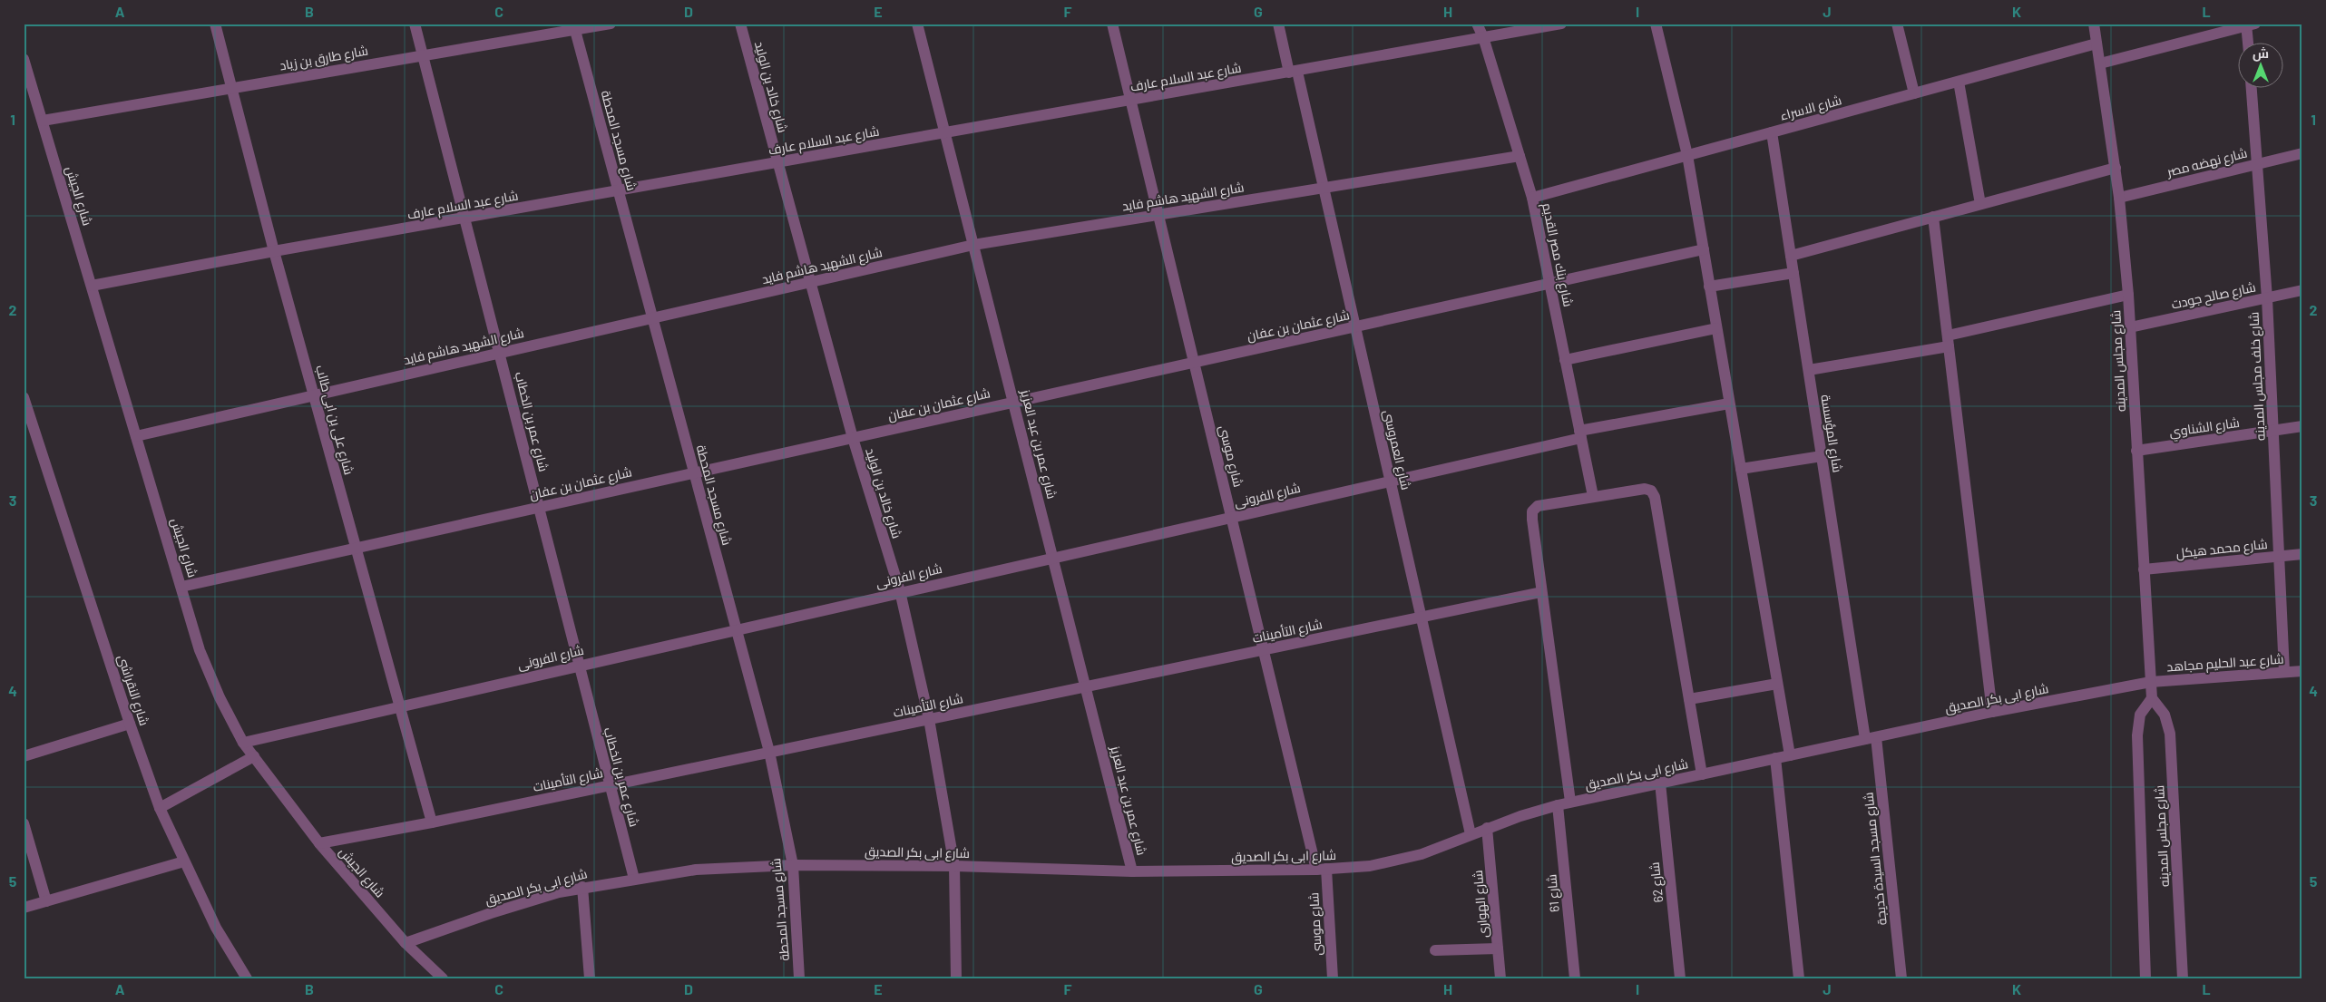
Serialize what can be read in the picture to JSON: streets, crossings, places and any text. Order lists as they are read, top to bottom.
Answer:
{
  "streets": {
    "street": [
      "شارع طارق بن زياد",
      "شارع عبد السلام عارف",
      "شارع خالد بن الوليد",
      "شارع الاسراء",
      "شارع مسجد المحطة",
      "شارع نهضه مصر",
      "شارع الجيش",
      "شارع الشهيد هاشم فايد",
      "شارع بنك مصر القديم",
      "شارع صالح جودت",
      "شارع عثمان بن عفان",
      "شارع مجلس المدينه",
      "شارع خلف مجلس المدينه",
      "شارع على بن ابى طالب",
      "شارع عمر بن الخطاب",
      "شارع الشناوي",
      "شارع المؤسسة",
      "شارع عمر بن عبد العزيز",
      "شارع العمروسى",
      "شارع موسى",
      "شارع الفرونى",
      "شارع محمد هيكل",
      "شارع التأمينات",
      "شارع عبد الحليم مجاهد",
      "شارع النقراشى",
      "شارع ابى بكر الصديق",
      "شارع مسجد السيدة خديجة",
      "شارع 62",
      "شارع 61",
      "شارع الهوارى"
    ]
  },
  "crossings": [
    ["شارع طارق بن زياد", "شارع مسجد المحطة"],
    ["شارع طارق بن زياد", "شارع الجيش"],
    ["شارع طارق بن زياد", "شارع على بن ابى طالب"],
    ["شارع طارق بن زياد", "شارع عمر بن الخطاب"],
    ["شارع عبد السلام عارف", "شارع خالد بن الوليد"],
    ["شارع عبد السلام عارف", "شارع مسجد المحطة"],
    ["شارع عبد السلام عارف", "شارع الجيش"],
    ["شارع عبد السلام عارف", "شارع بنك مصر القديم"],
    ["شارع عبد السلام عارف", "شارع على بن ابى طالب"],
    ["شارع عبد السلام عارف", "شارع عمر بن الخطاب"],
    ["شارع عبد السلام عارف", "شارع عمر بن عبد العزيز"],
    ["شارع عبد السلام عارف", "شارع العمروسى"],
    ["شارع عبد السلام عارف", "شارع موسى"],
    ["شارع خالد بن الوليد", "شارع الشهيد هاشم فايد"],
    ["شارع خالد بن الوليد", "شارع عثمان بن عفان"],
    ["شارع خالد بن الوليد", "شارع الفرونى"],
    ["شارع خالد بن الوليد", "شارع التأمينات"],
    ["شارع خالد بن الوليد", "شارع ابى بكر الصديق"],
    ["شارع الاسراء", "شارع بنك مصر القديم"],
    ["شارع الاسراء", "شارع مجلس المدينه"],
    ["شارع الاسراء", "شارع المؤسسة"],
    ["شارع مسجد المحطة", "شارع الشهيد هاشم فايد"],
    ["شارع مسجد المحطة", "شارع عثمان بن عفان"],
    ["شارع مسجد المحطة", "شارع الفرونى"],
    ["شارع مسجد المحطة", "شارع التأمينات"],
    ["شارع مسجد المحطة", "شارع ابى بكر الصديق"],
    ["شارع نهضه مصر", "شارع مجلس المدينه"],
    ["شارع نهضه مصر", "شارع خلف مجلس المدينه"],
    ["شارع الجيش", "شارع الشهيد هاشم فايد"],
    ["شارع الجيش", "شارع عثمان بن عفان"],
    ["شارع الجيش", "شارع الفرونى"],
    ["شارع الجيش", "شارع التأمينات"],
    ["شارع الجيش", "شارع ابى بكر الصديق"],
    ["شارع الشهيد هاشم فايد", "شارع بنك مصر القديم"],
    ["شارع الشهيد هاشم فايد", "شارع على بن ابى طالب"],
    ["شارع الشهيد هاشم فايد", "شارع عمر بن الخطاب"],
    ["شارع الشهيد هاشم فايد", "شارع عمر بن عبد العزيز"],
    ["شارع الشهيد هاشم فايد", "شارع العمروسى"],
    ["شارع الشهيد هاشم فايد", "شارع موسى"],
    ["شارع بنك مصر القديم", "شارع عثمان بن عفان"],
    ["شارع بنك مصر القديم", "شارع الفرونى"],
    ["شارع صالح جودت", "شارع مجلس المدينه"],
    ["شارع صالح جودت", "شارع خلف مجلس المدينه"],
    ["شارع عثمان بن عفان", "شارع على بن ابى طالب"],
    ["شارع عثمان بن عفان", "شارع عمر بن الخطاب"],
    ["شارع عثمان بن عفان", "شارع عمر بن عبد العزيز"],
    ["شارع عثمان بن عفان", "شارع العمروسى"],
    ["شارع عثمان بن عفان", "شارع موسى"],
    ["شارع مجلس المدينه", "شارع الشناوي"],
    ["شارع مجلس المدينه", "شارع محمد هيكل"],
    ["شارع مجلس المدينه", "شارع عبد الحليم مجاهد"],
    ["شارع مجلس المدينه", "شارع ابى بكر الصديق"],
    ["شارع خلف مجلس المدينه", "شارع الشناوي"],
    ["شارع خلف مجلس المدينه", "شارع محمد هيكل"],
    ["شارع خلف مجلس المدينه", "شارع عبد الحليم مجاهد"],
    ["شارع على بن ابى طالب", "شارع الفرونى"],
    ["شارع على بن ابى طالب", "شارع التأمينات"],
    ["شارع عمر بن الخطاب", "شارع الفرونى"],
    ["شارع عمر بن الخطاب", "شارع التأمينات"],
    ["شارع عمر بن الخطاب", "شارع ابى بكر الصديق"],
    ["شارع المؤسسة", "شارع ابى بكر الصديق"],
    ["شارع المؤسسة", "شارع مسجد السيدة خديجة"],
    ["شارع عمر بن عبد العزيز", "شارع الفرونى"],
    ["شارع عمر بن عبد العزيز", "شارع التأمينات"],
    ["شارع عمر بن عبد العزيز", "شارع ابى بكر الصديق"],
    ["شارع العمروسى", "شارع الفرونى"],
    ["شارع العمروسى", "شارع التأمينات"],
    ["شارع العمروسى", "شارع ابى بكر الصديق"],
    ["شارع موسى", "شارع الفرونى"],
    ["شارع موسى", "شارع التأمينات"],
    ["شارع موسى", "شارع ابى بكر الصديق"],
    ["شارع عبد الحليم مجاهد", "شارع ابى بكر الصديق"],
    ["شارع ابى بكر الصديق", "شارع مسجد السيدة خديجة"],
    ["شارع ابى بكر الصديق", "شارع 62"],
    ["شارع ابى بكر الصديق", "شارع 61"],
    ["شارع ابى بكر الصديق", "شارع الهوارى"]
  ],
  "north": "top",
  "grid": {
    "columns": [
      "A",
      "B",
      "C",
      "D",
      "E",
      "F",
      "G",
      "H",
      "I",
      "J",
      "K",
      "L"
    ],
    "rows": [
      "1",
      "2",
      "3",
      "4",
      "5"
    ]
  }
}
